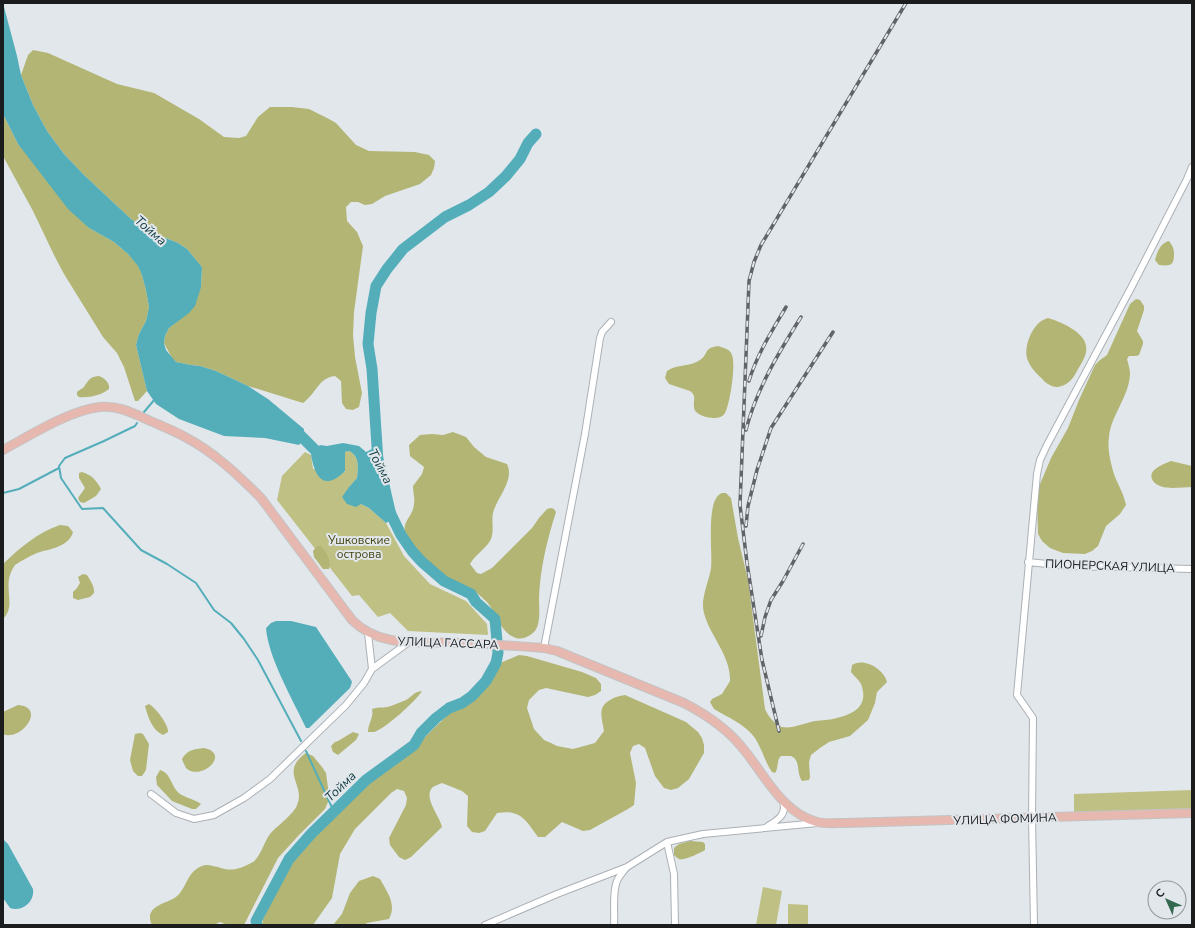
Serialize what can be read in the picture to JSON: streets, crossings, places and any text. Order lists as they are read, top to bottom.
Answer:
{
  "streets": {
    "main road": ["УЛИЦА ГАССАРА", "УЛИЦА ФОМИНА"],
    "street": ["ПИОНЕРСКАЯ УЛИЦА"]
  },
  "crossings": [
    ["УЛИЦА ГАССАРА", "УЛИЦА ФОМИНА"]
  ],
  "water": ["Тойма"],
  "parks": ["Ушковские острова"],
  "north": "top left"
}
